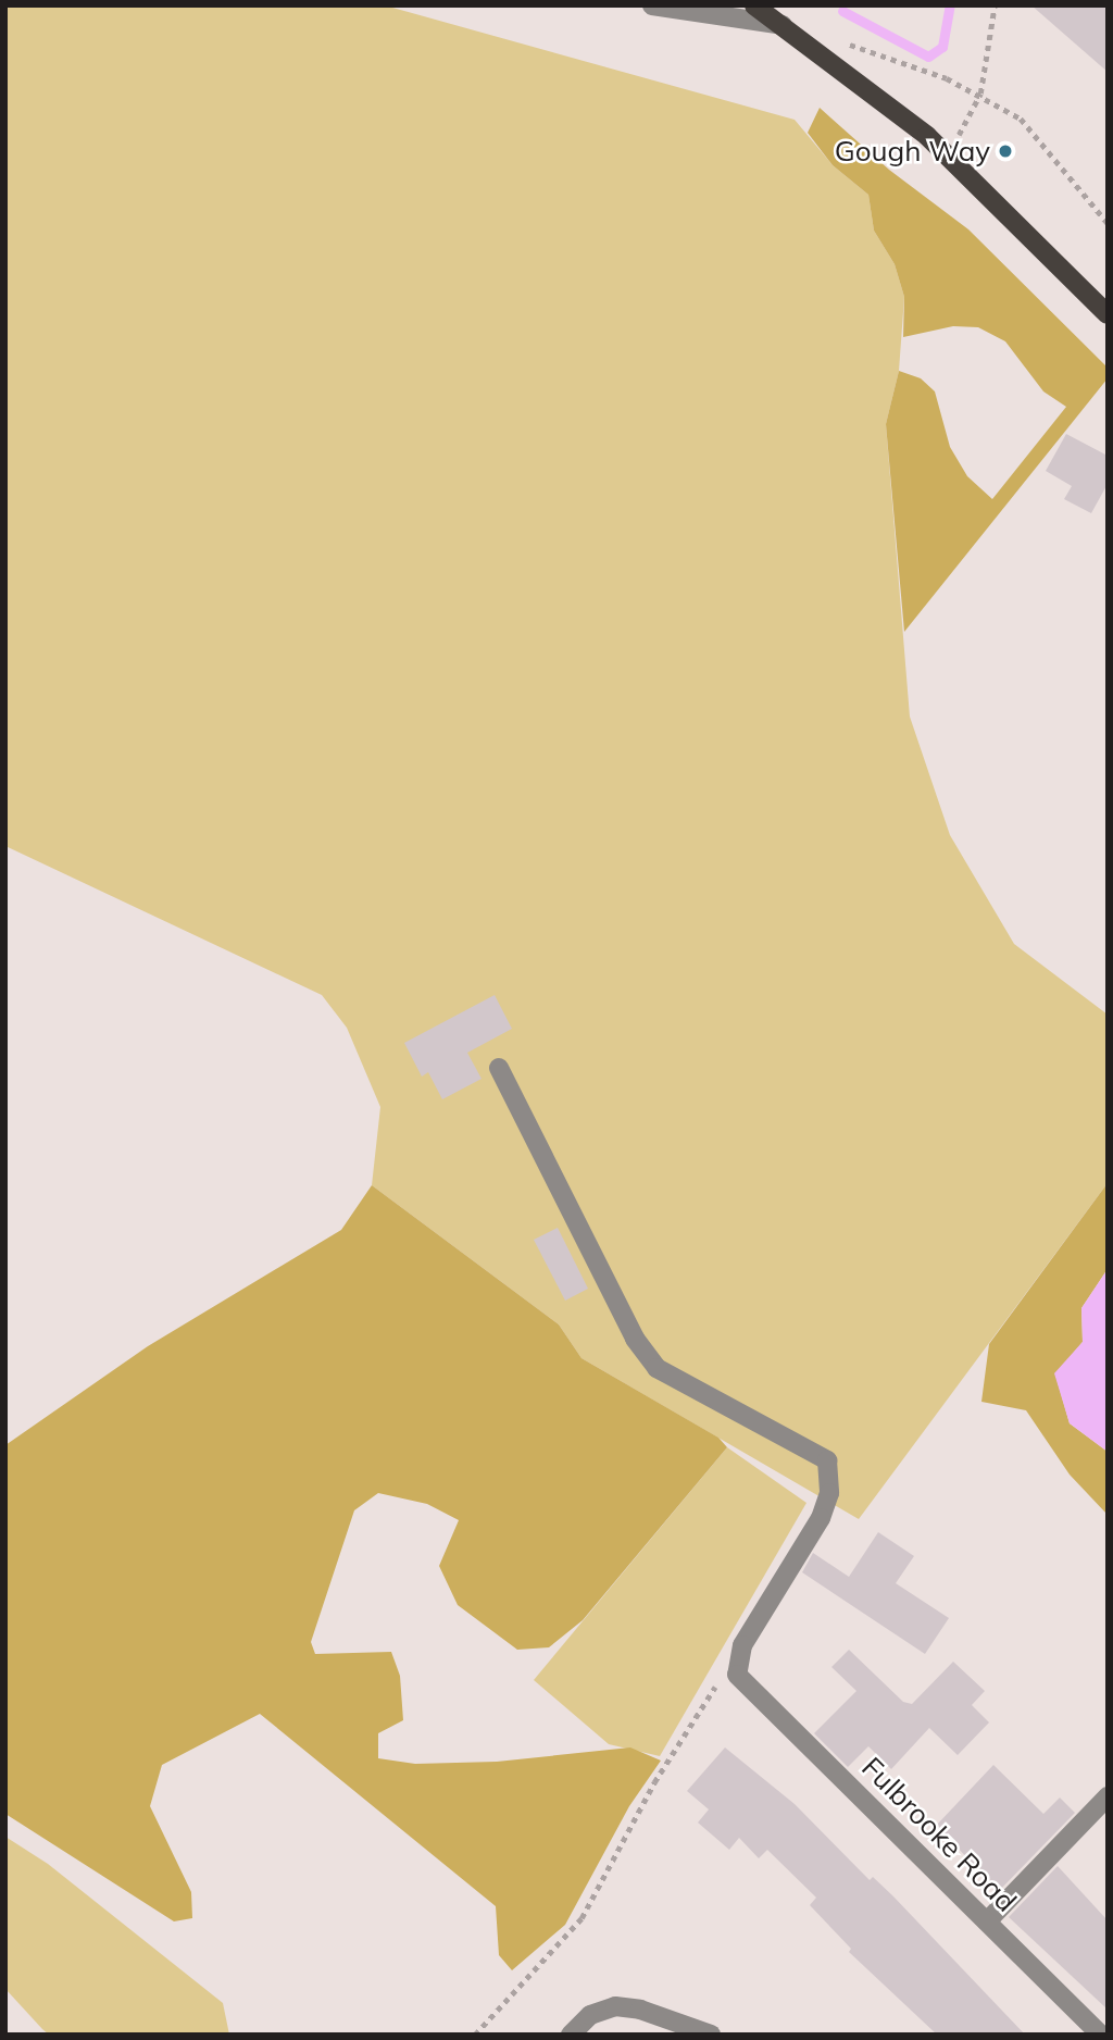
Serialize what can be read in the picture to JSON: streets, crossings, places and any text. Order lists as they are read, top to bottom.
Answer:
{
  "streets": {
    "street": ["Fulbrooke Road"]
  },
  "places": ["Gough Way"]
}
